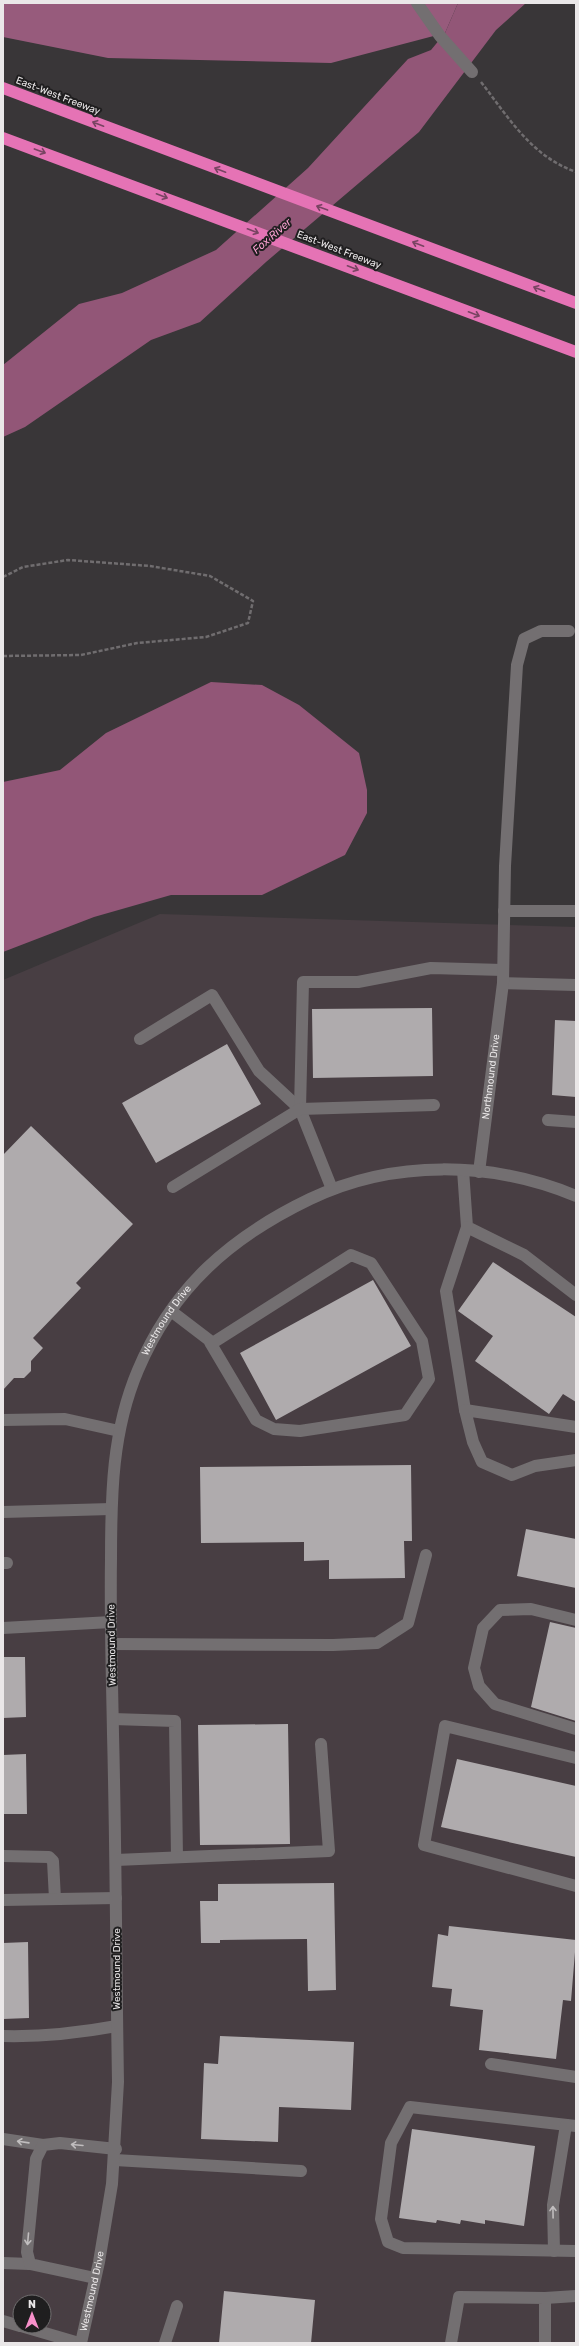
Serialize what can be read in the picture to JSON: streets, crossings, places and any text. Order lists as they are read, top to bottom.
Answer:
{
  "streets": {
    "highway": ["East-West Freeway"],
    "street": ["Northmound Drive", "Westmound Drive"]
  },
  "crossings": [
    ["Northmound Drive", "Westmound Drive"]
  ],
  "water": ["Fox River"],
  "north": "top"
}
